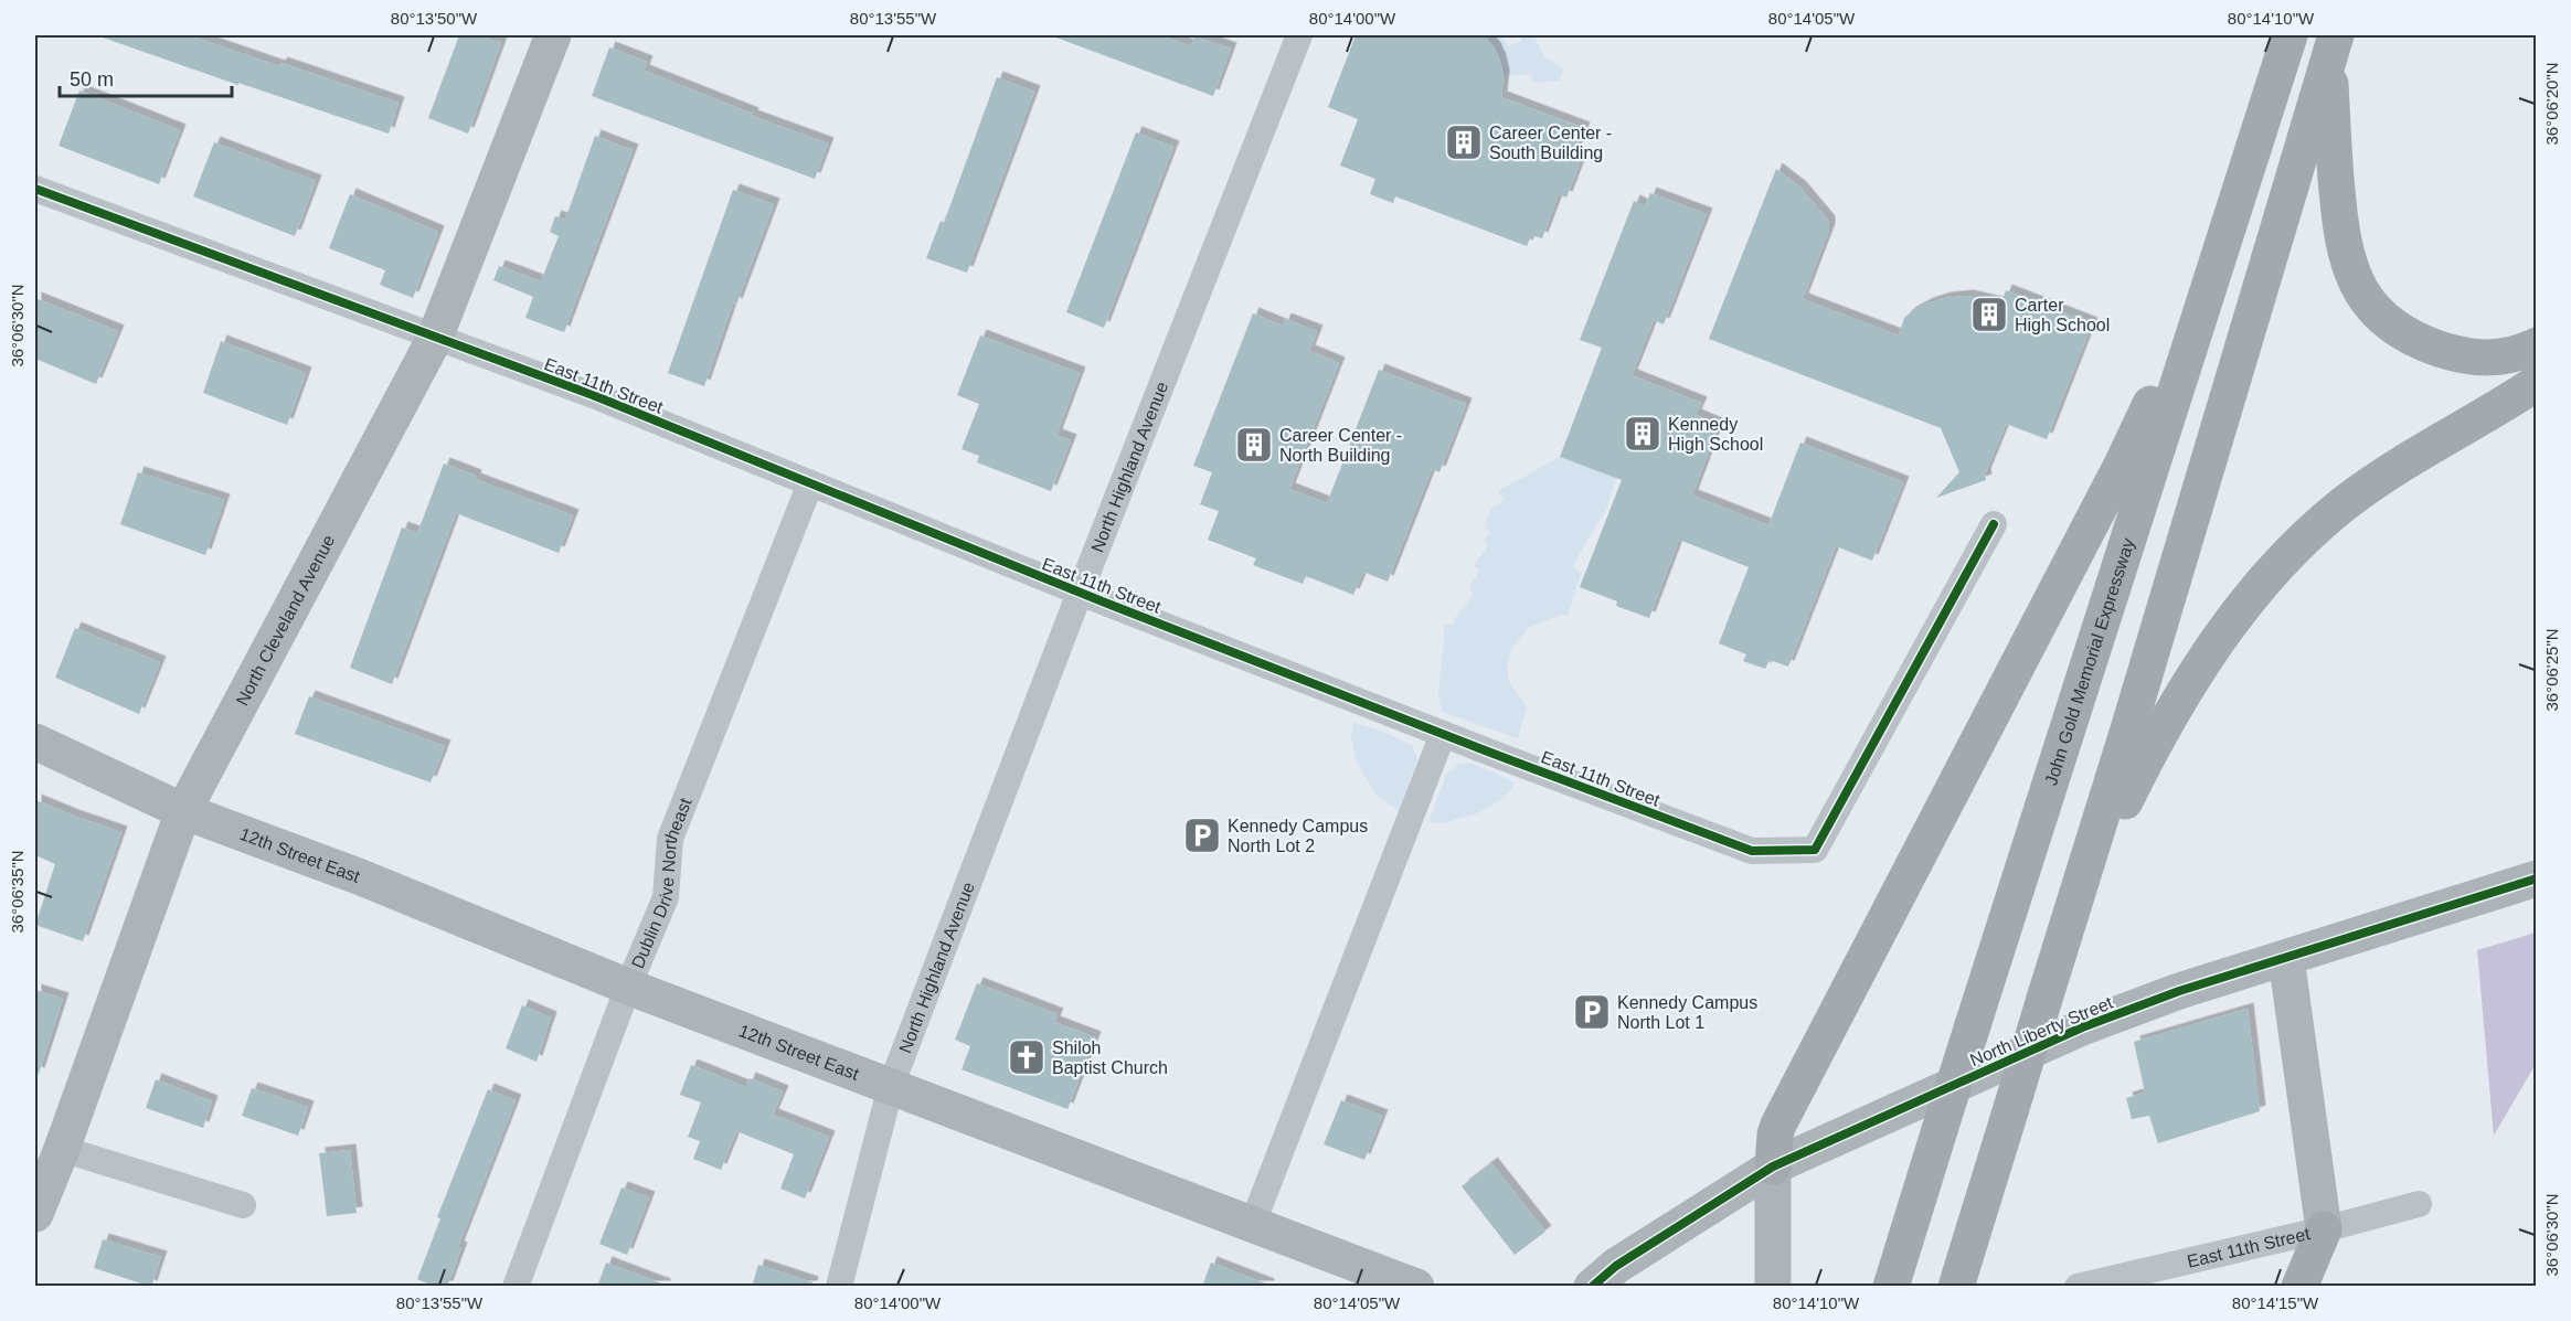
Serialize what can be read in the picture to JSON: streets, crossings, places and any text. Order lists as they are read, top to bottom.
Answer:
{
  "streets": {
    "highway": ["John Gold Memorial Expressway"],
    "street": [
      "East 11th Street",
      "North Highland Avenue",
      "North Cleveland Avenue",
      "12th Street East",
      "Dublin Drive Northeast",
      "North Liberty Street"
    ]
  },
  "crossings": [
    ["East 11th Street", "North Highland Avenue"],
    ["East 11th Street", "North Cleveland Avenue"],
    ["East 11th Street", "Dublin Drive Northeast"],
    ["North Highland Avenue", "12th Street East"],
    ["North Cleveland Avenue", "12th Street East"],
    ["12th Street East", "Dublin Drive Northeast"]
  ],
  "places": {
    "building": [
      "Career Center - South Building",
      "Carter High School",
      "Kennedy High School",
      "Career Center - North Building"
    ],
    "parking": ["Kennedy Campus North Lot 2", "Kennedy Campus North Lot 1"],
    "church": ["Shiloh Baptist Church"]
  },
  "scale_bar": "50 m",
  "coordinates": [
    "80°13'50\"W",
    "80°13'55\"W",
    "80°14'00\"W",
    "80°14'05\"W",
    "80°14'10\"W",
    "36°06'20\"N",
    "36°06'30\"N",
    "36°06'25\"N",
    "36°06'35\"N",
    "80°14'15\"W"
  ]
}
